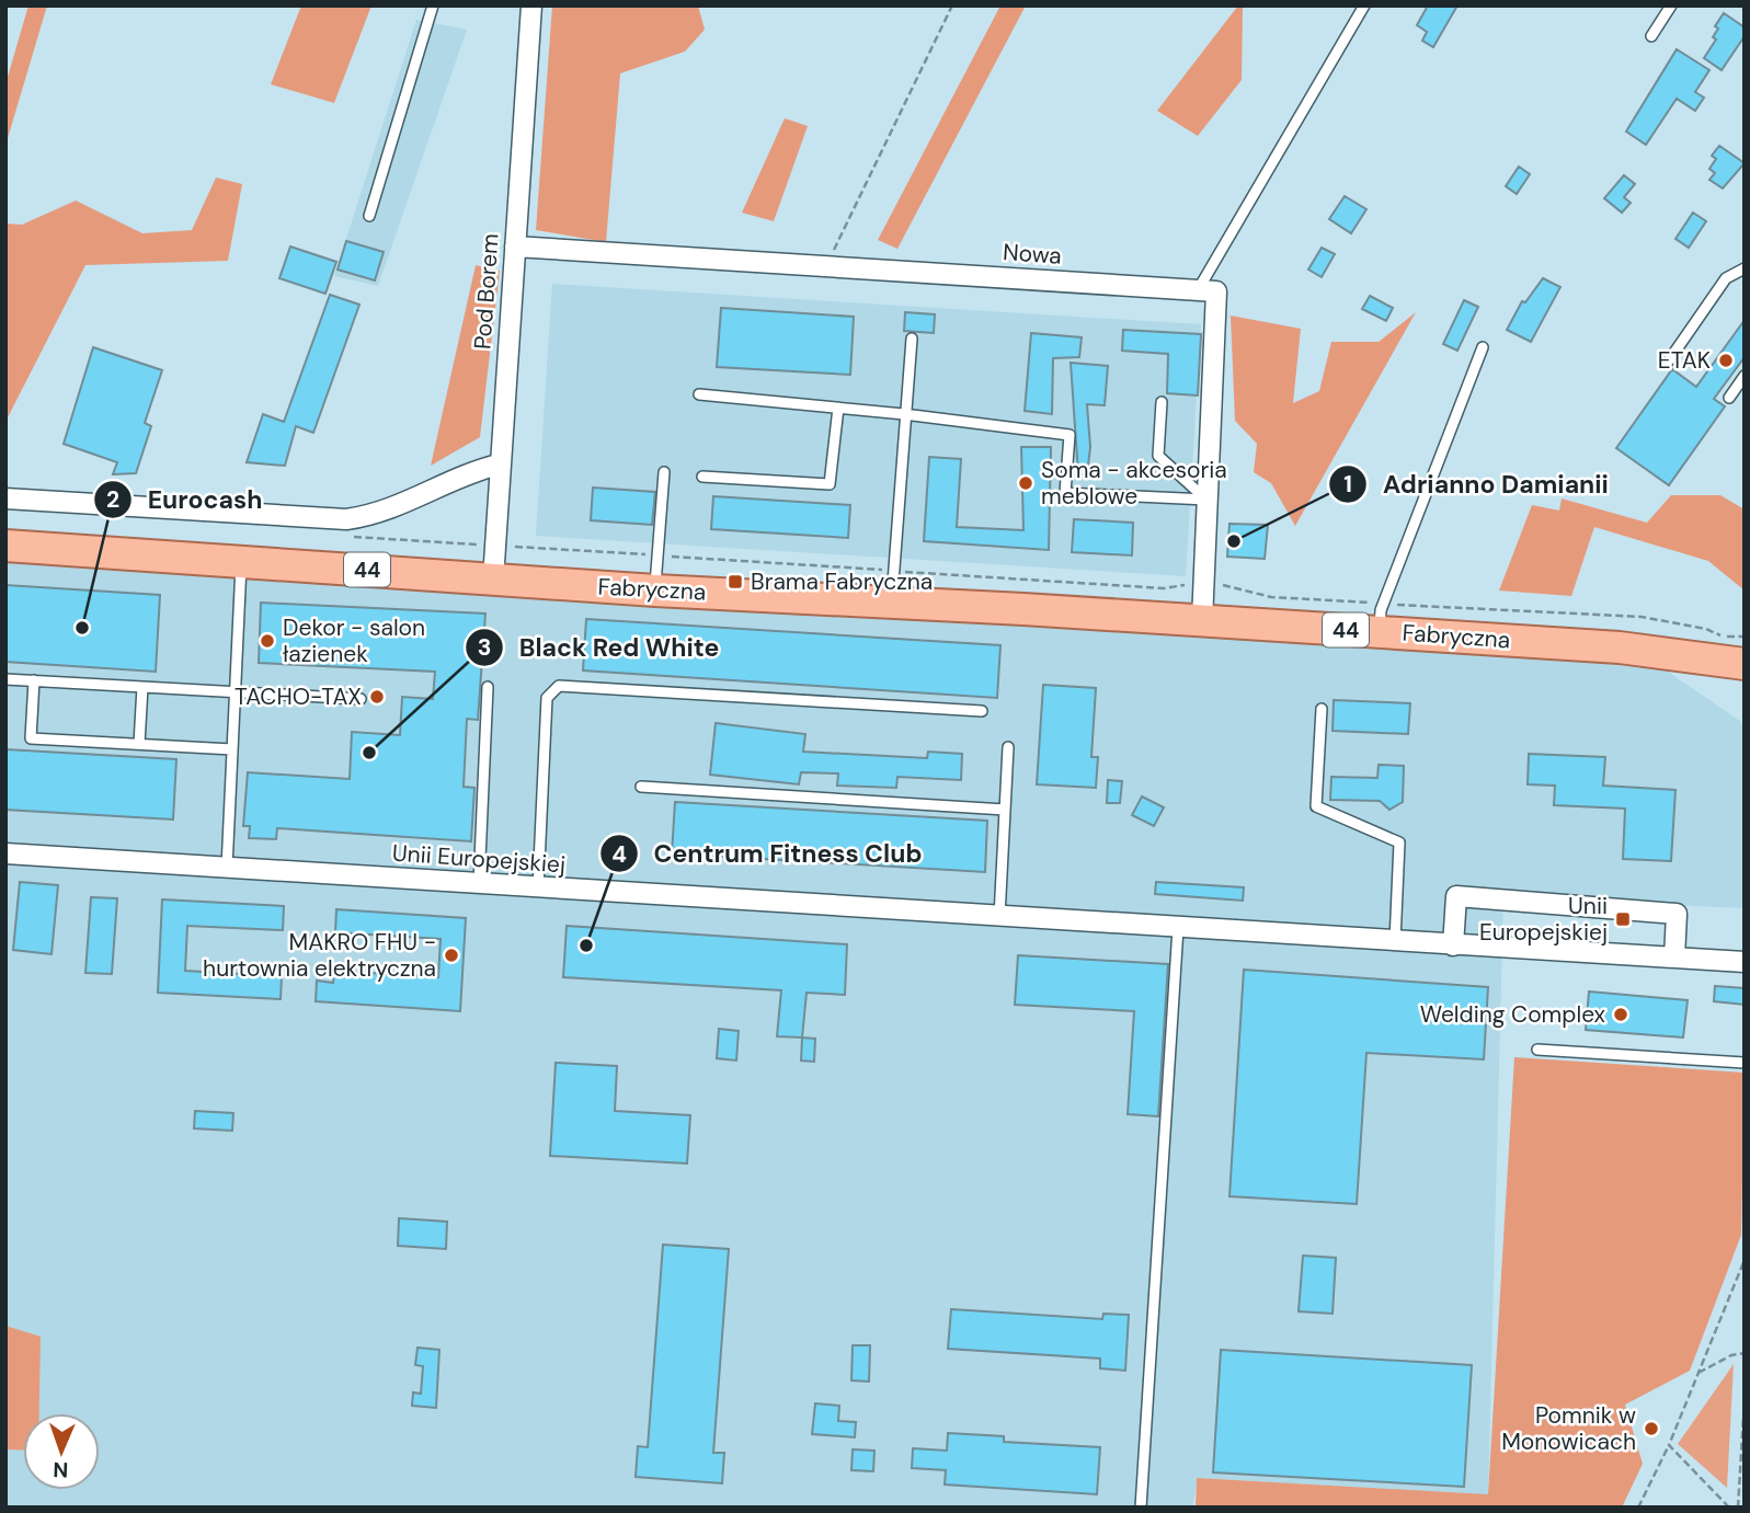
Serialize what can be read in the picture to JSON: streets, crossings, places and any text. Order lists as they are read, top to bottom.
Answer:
{
  "streets": {
    "main road": ["44", "Fabryczna"],
    "street": ["Nowa", "Pod Borem", "Unii Europejskiej"]
  },
  "crossings": [
    ["Nowa", "Pod Borem"],
    ["Pod Borem", "Fabryczna"]
  ],
  "places": {
    "other": [
      "ETAK",
      "Soma - akcesoria meblowe",
      "Adrianno Damianii",
      "Eurocash",
      "Dekor - salon łazienek",
      "TACHO-TAX",
      "Black Red White",
      "Centrum Fitness Club",
      "MAKRO FHU - hurtownia elektryczna",
      "Welding Complex",
      "Pomnik w Monowicach"
    ],
    "transit": ["Brama Fabryczna", "Unii Europejskiej"]
  },
  "north": "bottom"
}
